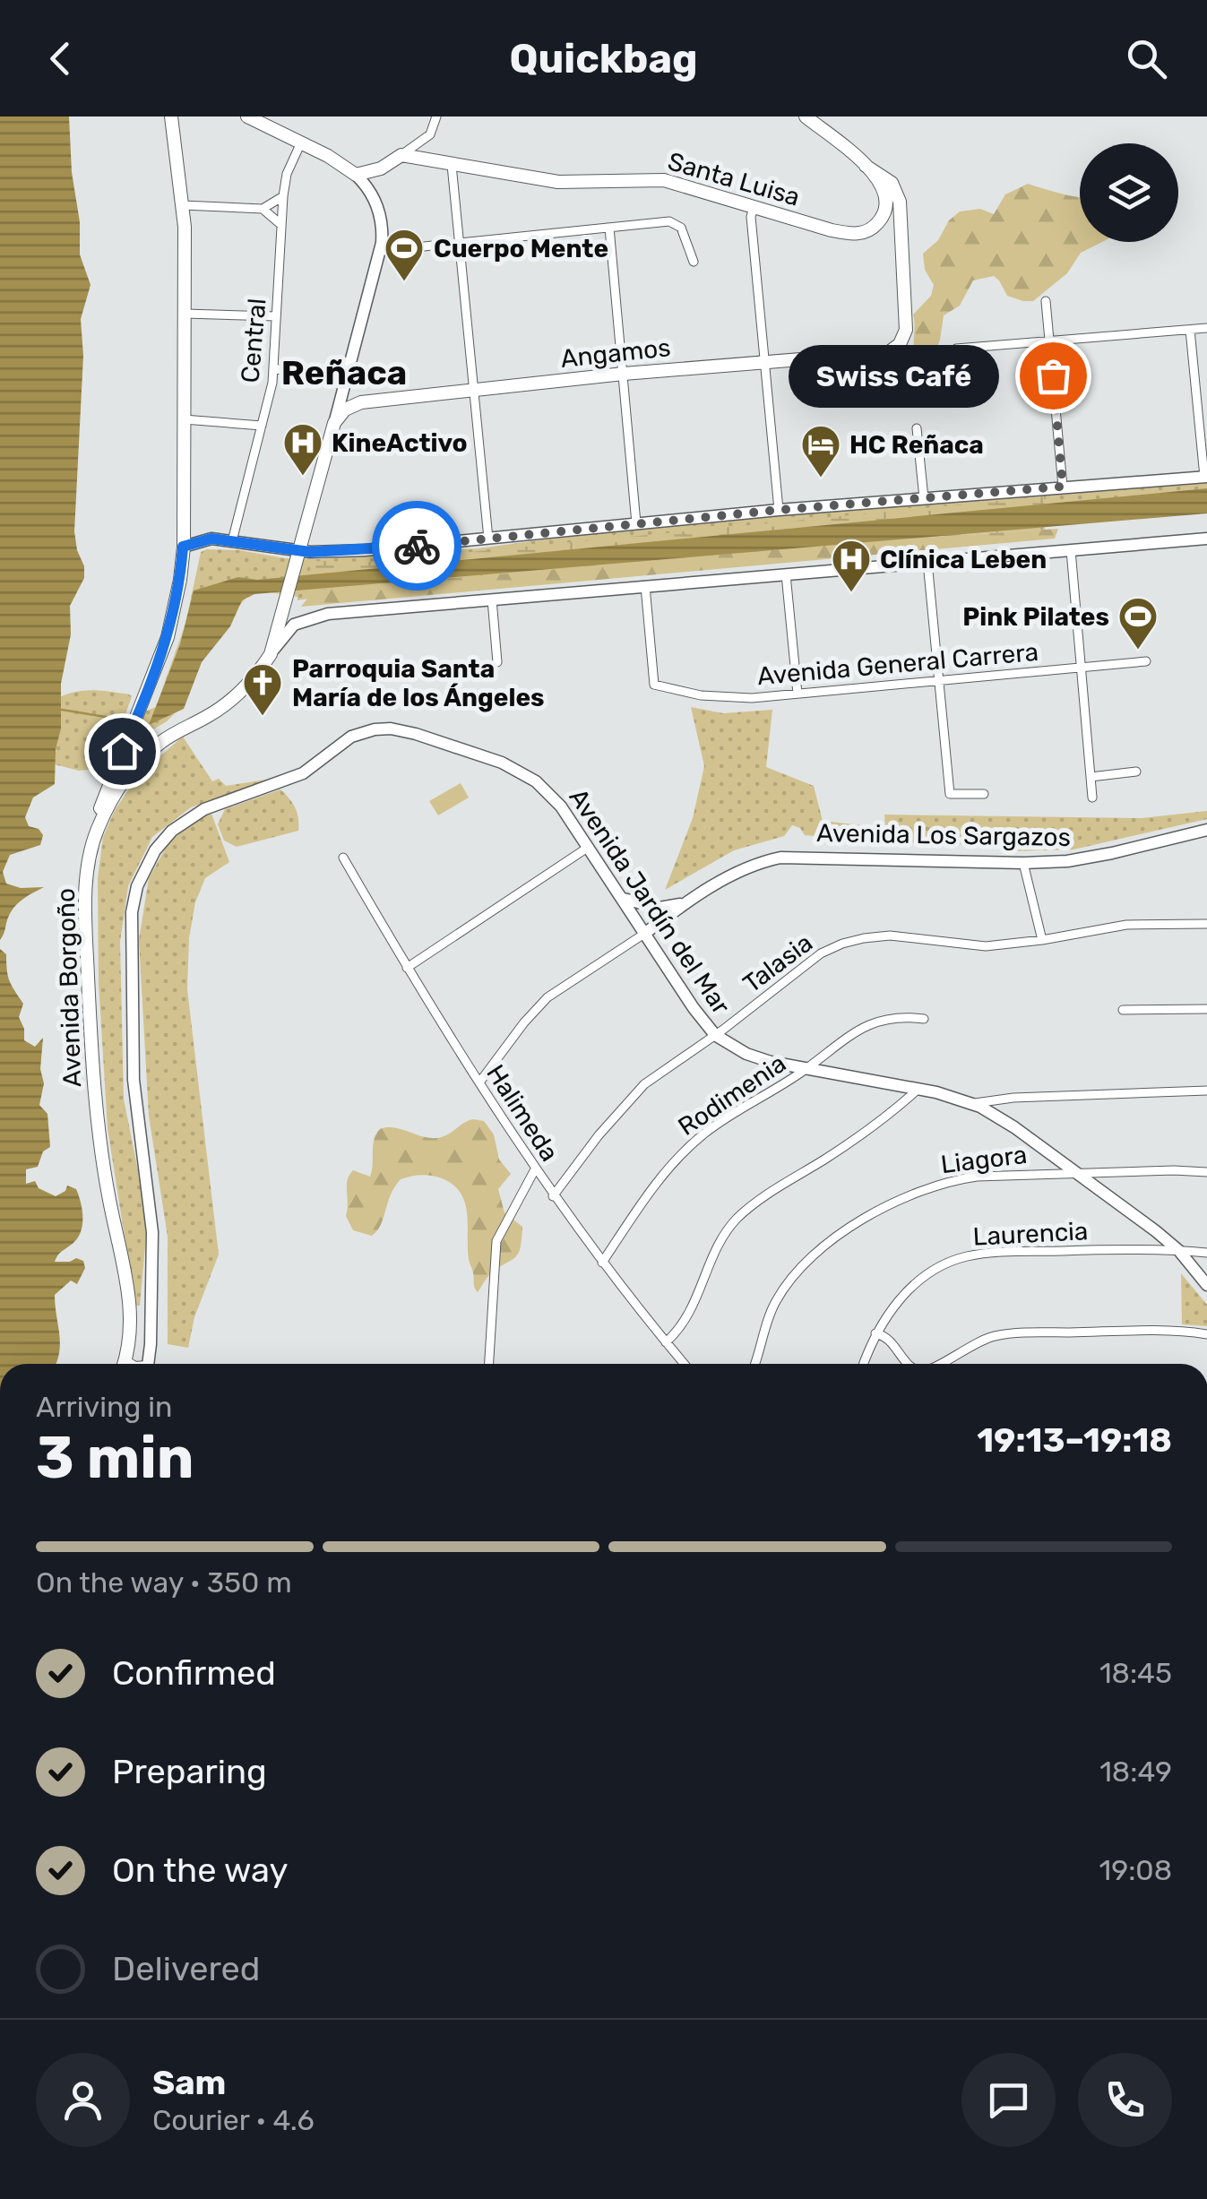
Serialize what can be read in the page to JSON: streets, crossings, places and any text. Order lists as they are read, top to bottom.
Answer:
{
  "streets": {
    "main road": ["Santa Luisa", "Angamos", "Avenida Borgoño"],
    "street": [
      "Central",
      "Avenida General Carrera",
      "Avenida Los Sargazos",
      "Avenida Jardín del Mar",
      "Talasia",
      "Rodimenia",
      "Halimeda",
      "Liagora",
      "Laurencia"
    ]
  },
  "crossings": [
    ["Santa Luisa", "Angamos"],
    ["Central", "Avenida Borgoño"],
    ["Angamos", "Avenida Borgoño"],
    ["Avenida Los Sargazos", "Avenida Jardín del Mar"],
    ["Avenida Los Sargazos", "Halimeda"],
    ["Avenida Jardín del Mar", "Talasia"],
    ["Avenida Jardín del Mar", "Rodimenia"],
    ["Avenida Jardín del Mar", "Liagora"],
    ["Avenida Jardín del Mar", "Laurencia"],
    ["Talasia", "Halimeda"],
    ["Rodimenia", "Halimeda"]
  ],
  "districts": ["Reñaca"],
  "places": {
    "sports": ["Cuerpo Mente", "Pink Pilates"],
    "other": ["Swiss Café"],
    "hospital": ["KineActivo", "Clínica Leben"],
    "hotel": ["HC Reñaca"],
    "church": ["Parroquia Santa María de los Ángeles"]
  },
  "page": {
    "header": "Quickbag",
    "bubble": "Swiss Café",
    "heading": ["3 min", "Arriving in", "19:13–19:18"],
    "panel": ["Sam", "Courier · 4.6"],
    "bar": "On the way · 350 m",
    "list": [
      ["Confirmed", "18:45"],
      ["Preparing", "18:49"],
      ["On the way", "19:08"],
      "Delivered"
    ]
  }
}
